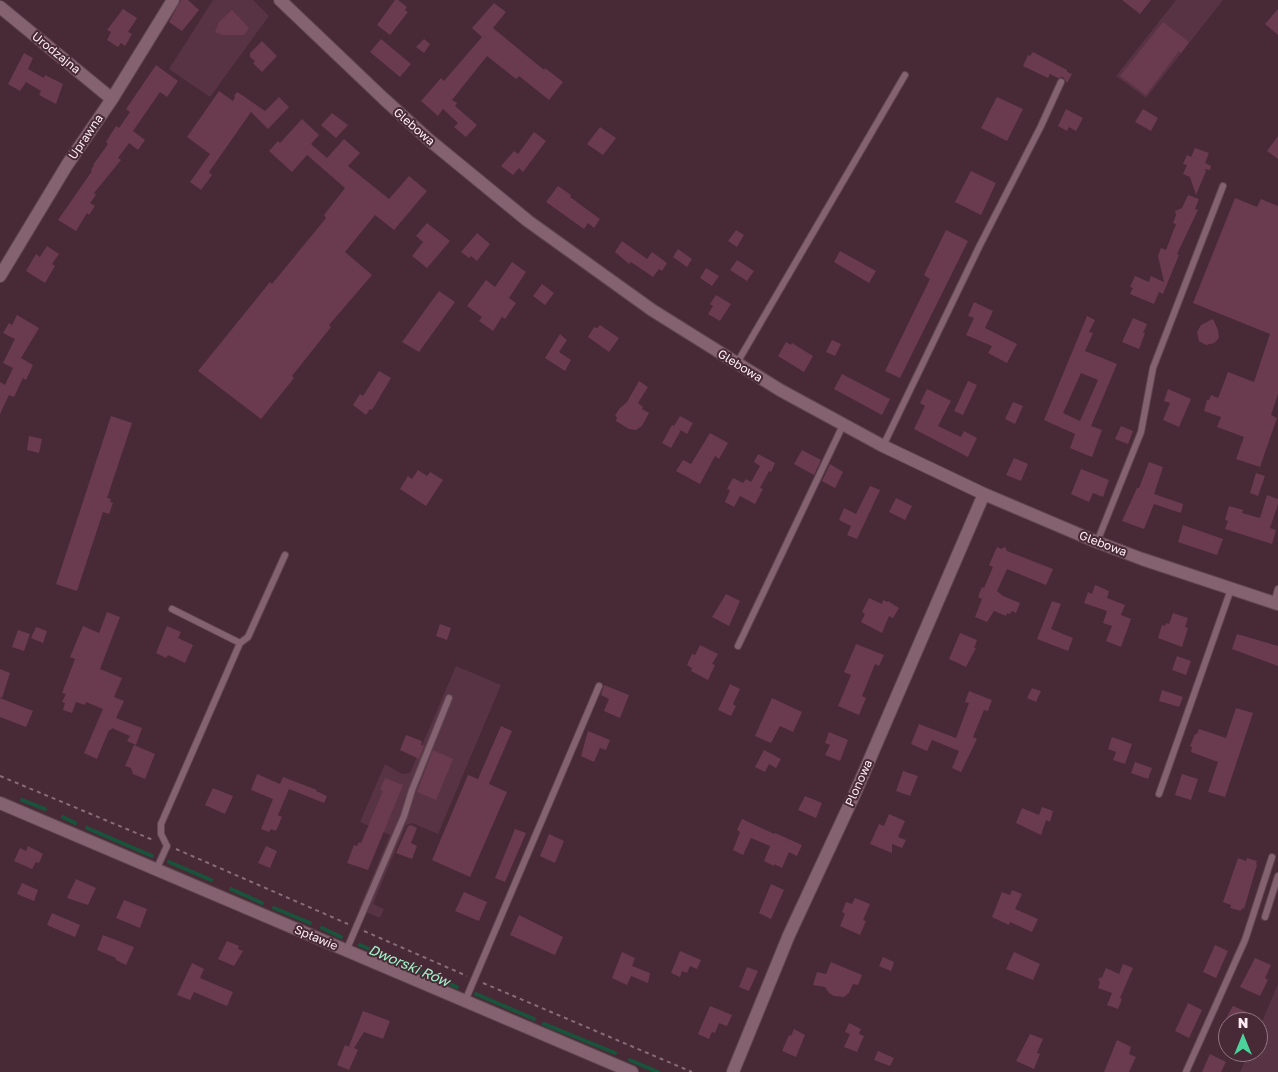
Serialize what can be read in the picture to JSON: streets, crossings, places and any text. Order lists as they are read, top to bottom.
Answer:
{
  "streets": {
    "street": [
      "Urodzajna",
      "Glebowa",
      "Uprawna",
      "Plonowa",
      "Spławie"
    ]
  },
  "crossings": [
    ["Urodzajna", "Uprawna"],
    ["Glebowa", "Plonowa"]
  ],
  "water": ["Dworski Rów"],
  "north": "top"
}
